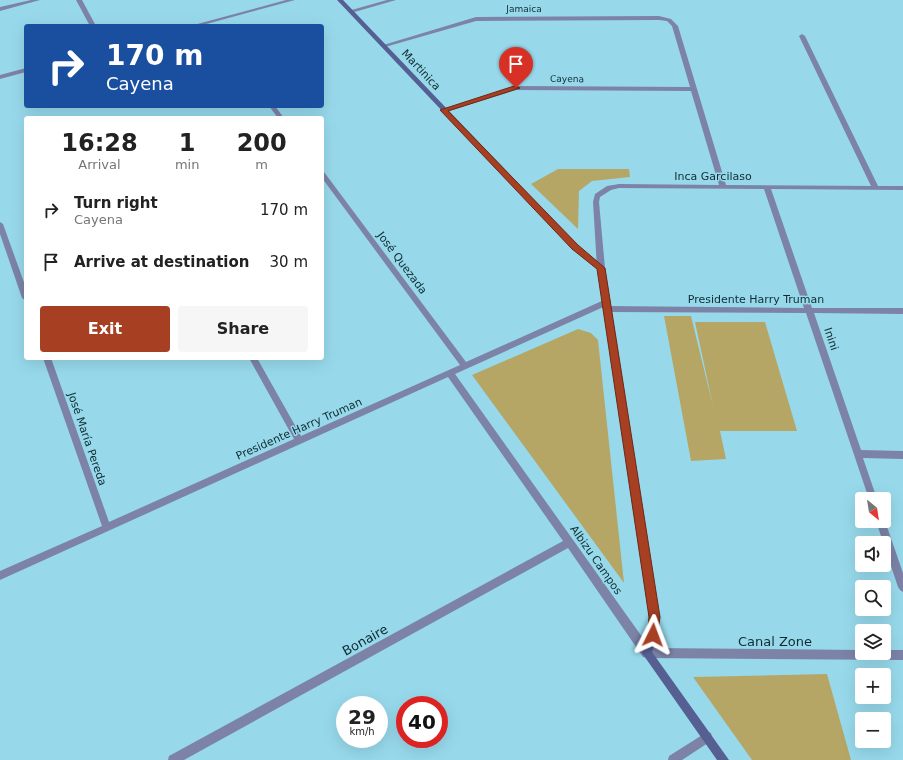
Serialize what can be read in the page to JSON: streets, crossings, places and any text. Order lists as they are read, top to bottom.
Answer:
{
  "streets": {
    "street": [
      "Jamaica",
      "Martinica",
      "Cayena",
      "Inca Garcilaso",
      "José Quezada",
      "Presidente Harry Truman",
      "Inini",
      "José María Pereda",
      "Albizu Campos",
      "Bonaire",
      "Canal Zone"
    ]
  },
  "crossings": [
    ["Jamaica", "Martinica"],
    ["Jamaica", "Cayena"],
    ["Martinica", "Cayena"],
    ["Martinica", "Inca Garcilaso"],
    ["Inca Garcilaso", "Inini"],
    ["José Quezada", "Presidente Harry Truman"],
    ["Presidente Harry Truman", "Inini"],
    ["Presidente Harry Truman", "José María Pereda"],
    ["Presidente Harry Truman", "Albizu Campos"],
    ["Albizu Campos", "Bonaire"],
    ["Albizu Campos", "Canal Zone"]
  ],
  "north": "bottom right",
  "page": {
    "turn": ["170 m", "Cayena"],
    "eta": [
      "16:28",
      "Arrival",
      "1",
      "min",
      "200",
      "m"
    ],
    "list": [
      {
        "name": "Turn right",
        "note": "Cayena",
        "value": "170 m"
      },
      {
        "name": "Arrive at destination",
        "value": "30 m"
      }
    ],
    "buttons": ["Exit", "Share"],
    "map_buttons": ["+", "−"],
    "speed": "29 km/h",
    "limit": "40"
  }
}
